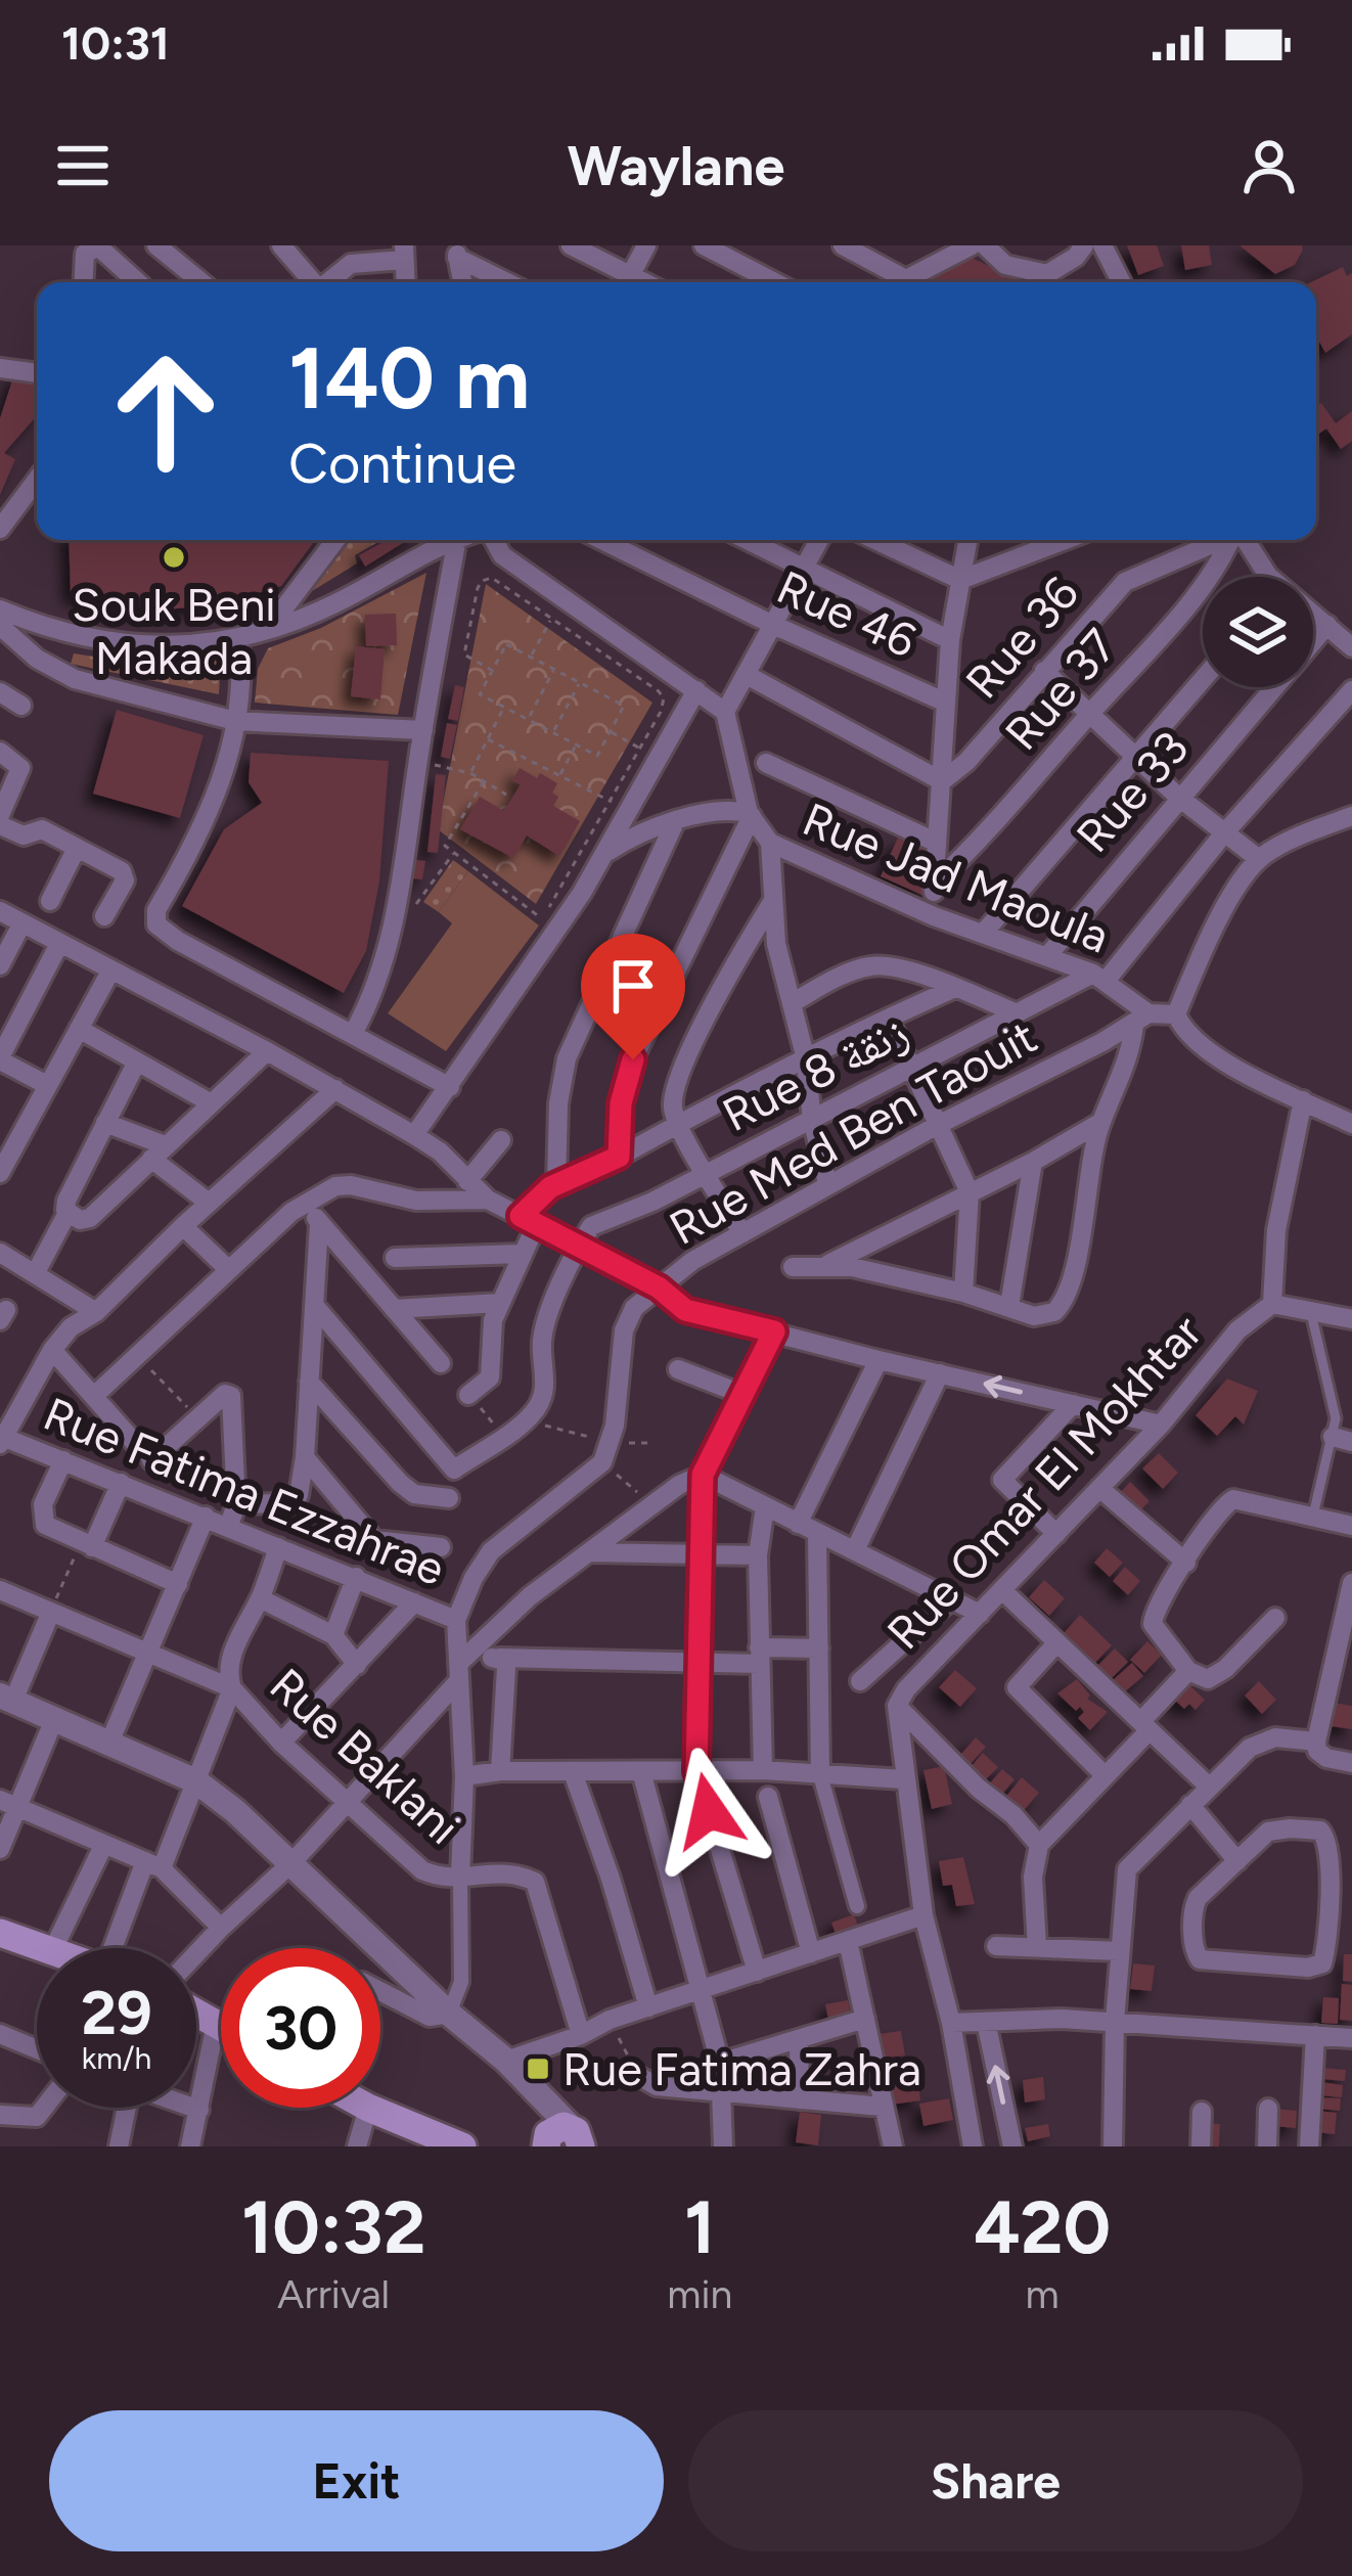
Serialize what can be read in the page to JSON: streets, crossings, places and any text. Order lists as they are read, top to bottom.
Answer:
{
  "streets": {
    "street": [
      "Rue 46",
      "Rue 36",
      "Rue 37",
      "Rue 33",
      "Rue Jad Maoula",
      "Rue 8 زنقة",
      "Rue Med Ben Taouit",
      "Rue Omar El Mokhtar",
      "Rue Fatima Ezzahrae",
      "Rue Baklani"
    ]
  },
  "crossings": [
    ["Rue 33", "Rue Jad Maoula"],
    ["Rue Jad Maoula", "Rue 8 زنقة"],
    ["Rue Jad Maoula", "Rue Med Ben Taouit"],
    ["Rue Med Ben Taouit", "Rue Fatima Ezzahrae"],
    ["Rue Med Ben Taouit", "Rue Baklani"]
  ],
  "places": {
    "other": ["Souk Beni Makada"],
    "transit": ["Rue Fatima Zahra"]
  },
  "page": {
    "status": "10:31",
    "header": "Waylane",
    "turn": ["140 m", "Continue"],
    "speed": "29 km/h",
    "limit": "30",
    "eta": [
      "10:32",
      "Arrival",
      "1",
      "min",
      "420",
      "m"
    ],
    "buttons": ["Exit", "Share"]
  }
}
